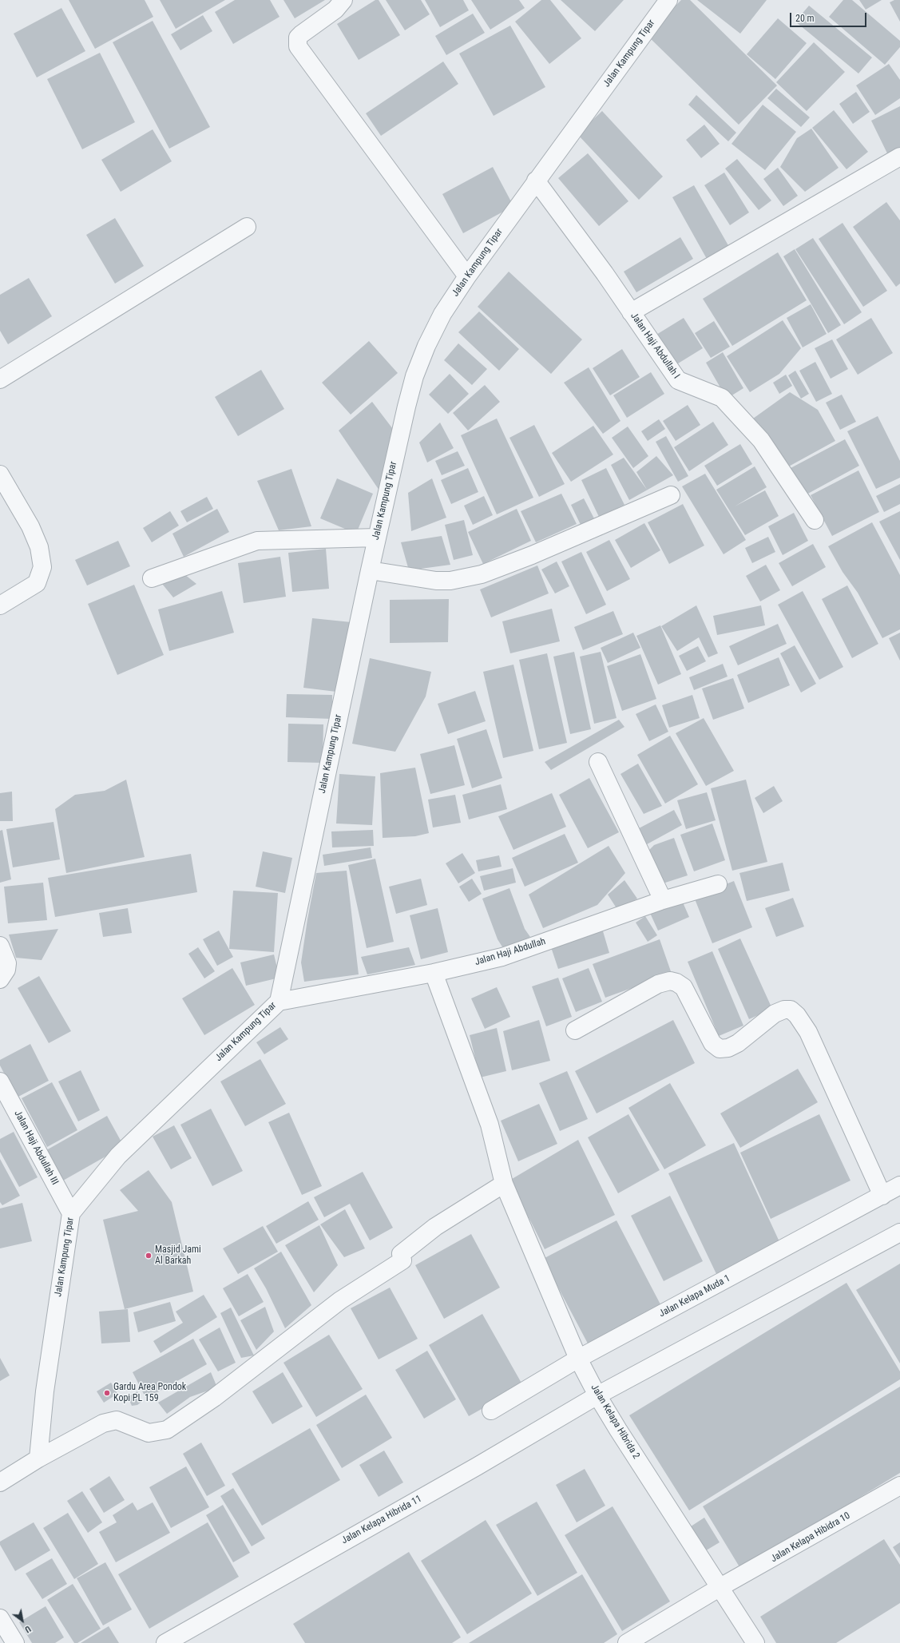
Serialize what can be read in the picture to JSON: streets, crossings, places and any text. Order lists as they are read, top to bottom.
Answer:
{
  "streets": {
    "street": [
      "Jalan Kampung Tipar",
      "Jalan Haji Abdullah I",
      "Jalan Haji Abdullah",
      "Jalan Haji Abdullah III",
      "Jalan Kelapa Muda 1",
      "Jalan Kelapa Hibrida 2",
      "Jalan Kelapa Hibrida 11",
      "Jalan Kelapa Hibidra 10"
    ]
  },
  "crossings": [
    ["Jalan Kampung Tipar", "Jalan Haji Abdullah I"],
    ["Jalan Kampung Tipar", "Jalan Haji Abdullah"],
    ["Jalan Kampung Tipar", "Jalan Haji Abdullah III"],
    ["Jalan Haji Abdullah", "Jalan Kelapa Hibrida 2"],
    ["Jalan Kelapa Muda 1", "Jalan Kelapa Hibrida 2"],
    ["Jalan Kelapa Hibrida 2", "Jalan Kelapa Hibrida 11"],
    ["Jalan Kelapa Hibrida 2", "Jalan Kelapa Hibidra 10"]
  ],
  "places": ["Masjid Jami Al Barkah", "Gardu Area Pondok Kopi PL 159"],
  "scale_bar": "20 m",
  "north": "bottom right"
}
